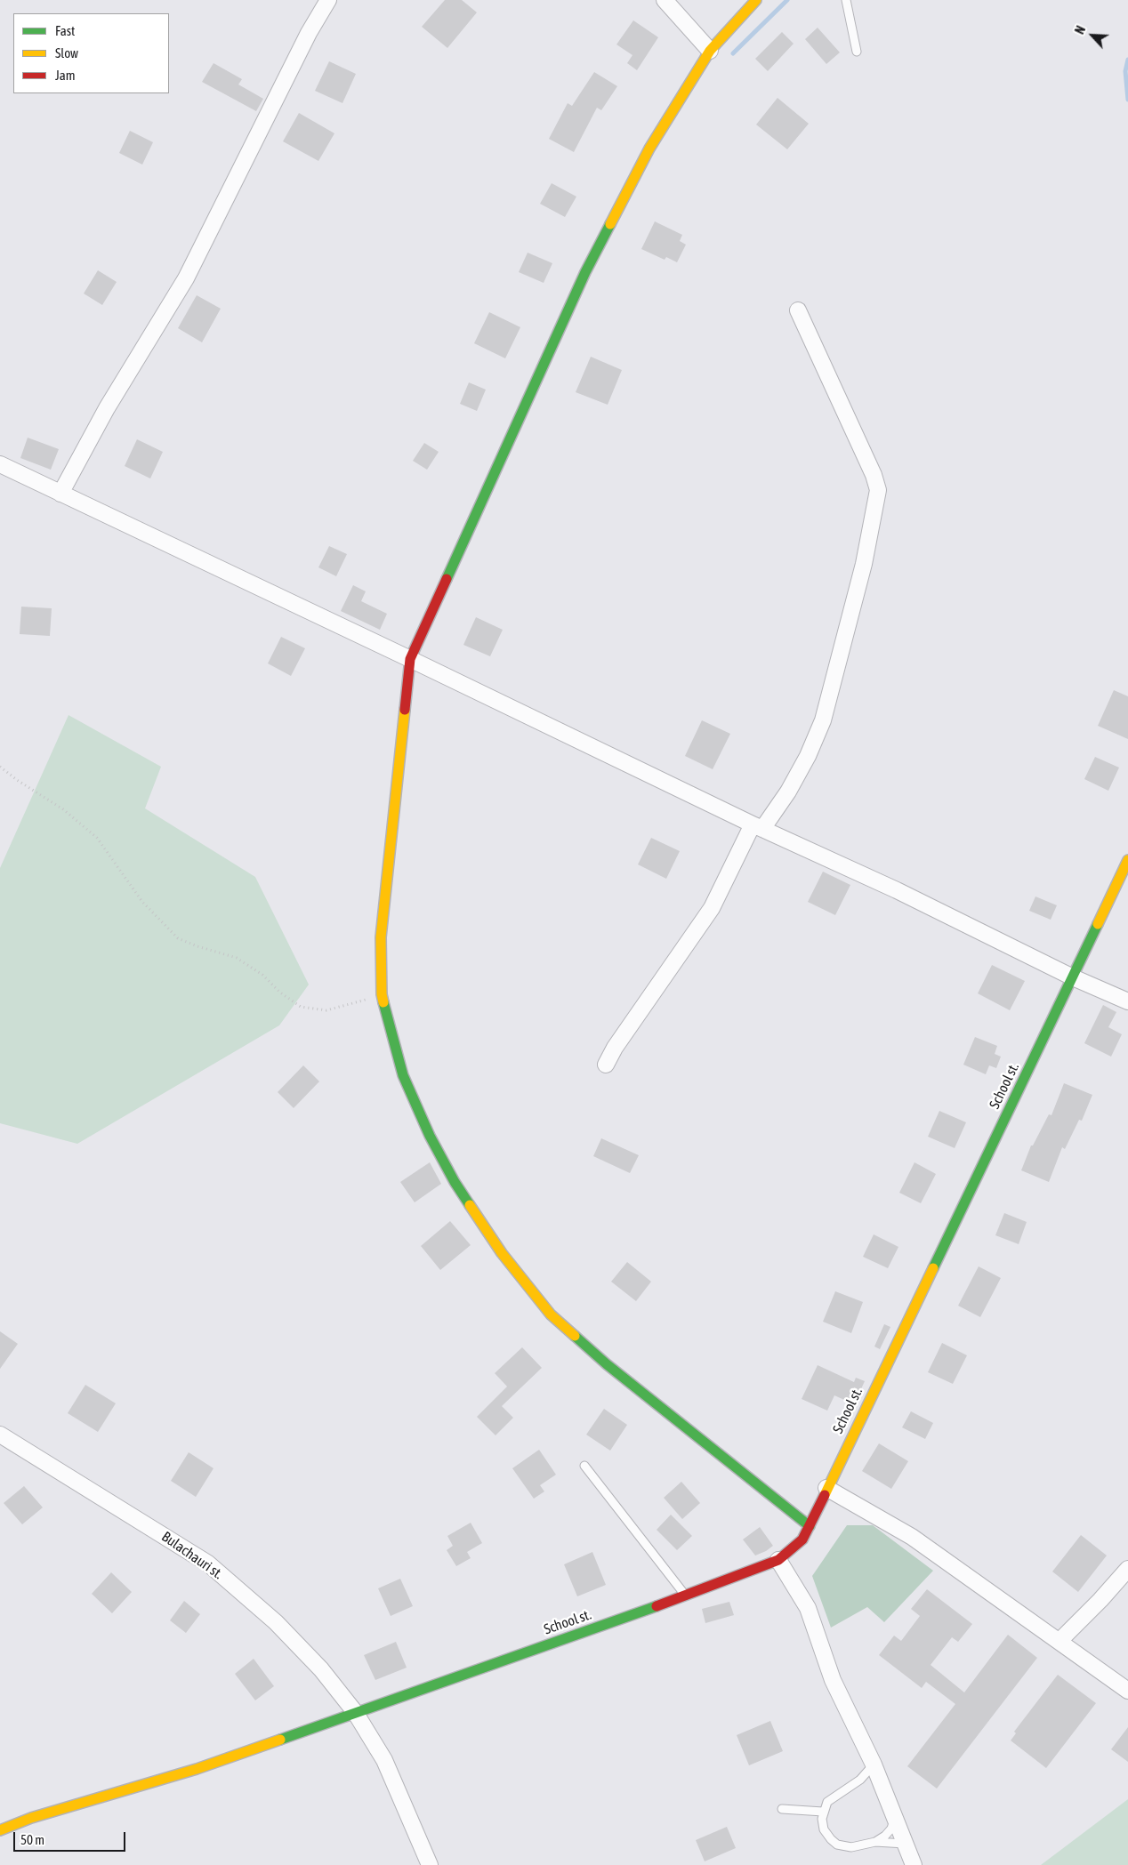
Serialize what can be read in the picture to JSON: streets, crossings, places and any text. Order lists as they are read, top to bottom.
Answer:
{
  "streets": {
    "street": ["School st.", "Bulachauri st."]
  },
  "crossings": [
    ["School st.", "Bulachauri st."]
  ],
  "legend": ["Fast", "Slow", "Jam"],
  "scale_bar": "50 m",
  "north": "top left"
}
